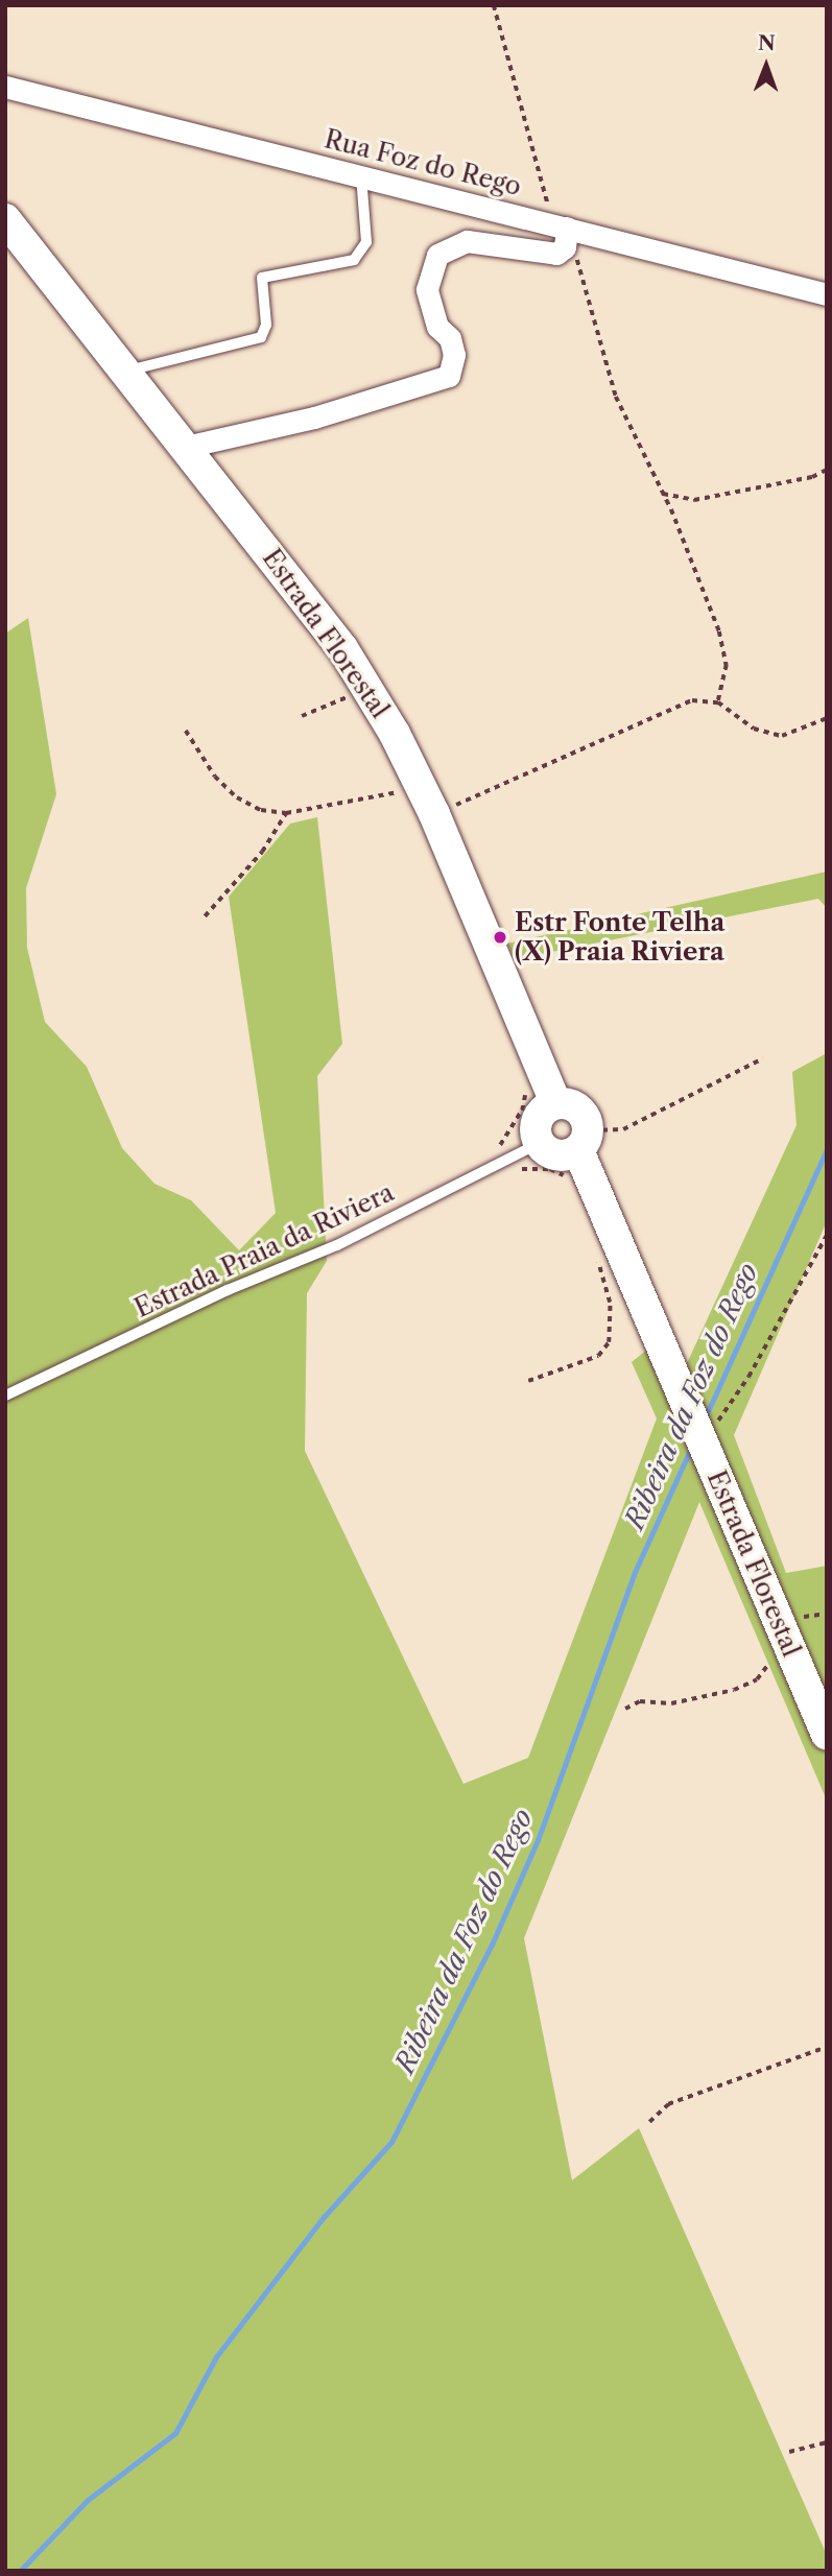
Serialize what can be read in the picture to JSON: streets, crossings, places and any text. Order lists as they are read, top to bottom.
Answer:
{
  "streets": {
    "main road": ["Estrada Florestal"],
    "street": ["Rua Foz do Rego"],
    "lane": ["Estrada Praia da Riviera"]
  },
  "crossings": [
    ["Estrada Florestal", "Estrada Praia da Riviera"]
  ],
  "water": ["Ribeira da Foz do Rego"],
  "places": ["Estr Fonte Telha (X) Praia Riviera"],
  "north": "top"
}
